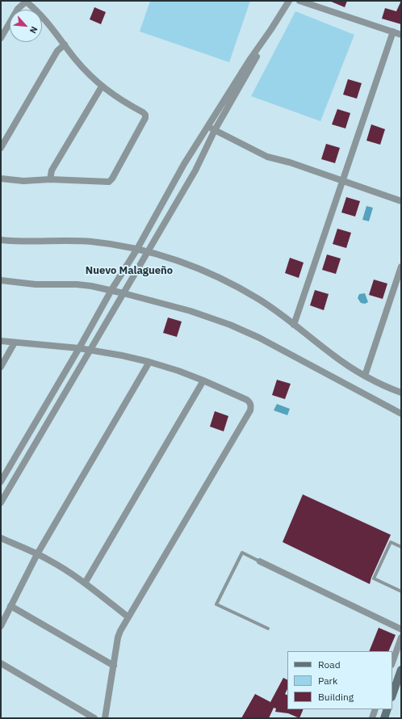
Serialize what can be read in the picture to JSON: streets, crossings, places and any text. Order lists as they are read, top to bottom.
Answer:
{
  "districts": ["Nuevo Malagueño"],
  "legend": ["Road", "Park", "Building"],
  "north": "bottom right"
}
